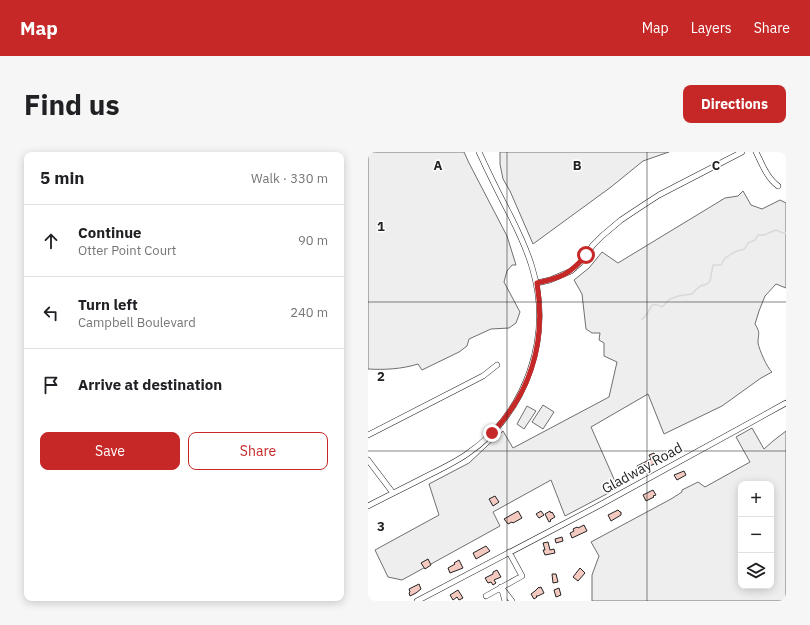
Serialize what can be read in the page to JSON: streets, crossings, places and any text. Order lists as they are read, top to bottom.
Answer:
{
  "streets": {
    "street": ["Gladway Road"]
  },
  "page": {
    "header": "Map",
    "nav": ["Map", "Layers", "Share"],
    "buttons": [
      "Directions",
      ["Save", "Share"]
    ],
    "title": "Find us",
    "heading": ["5 min", "Walk · 330 m"],
    "list": [
      ["Continue", "Otter Point Court", "90 m"],
      ["Turn left", "Campbell Boulevard", "240 m"],
      "Arrive at destination"
    ],
    "map_buttons": ["+", "−"]
  },
  "grid": {
    "columns": ["A", "B", "C"],
    "rows": ["1", "2", "3"]
  }
}
